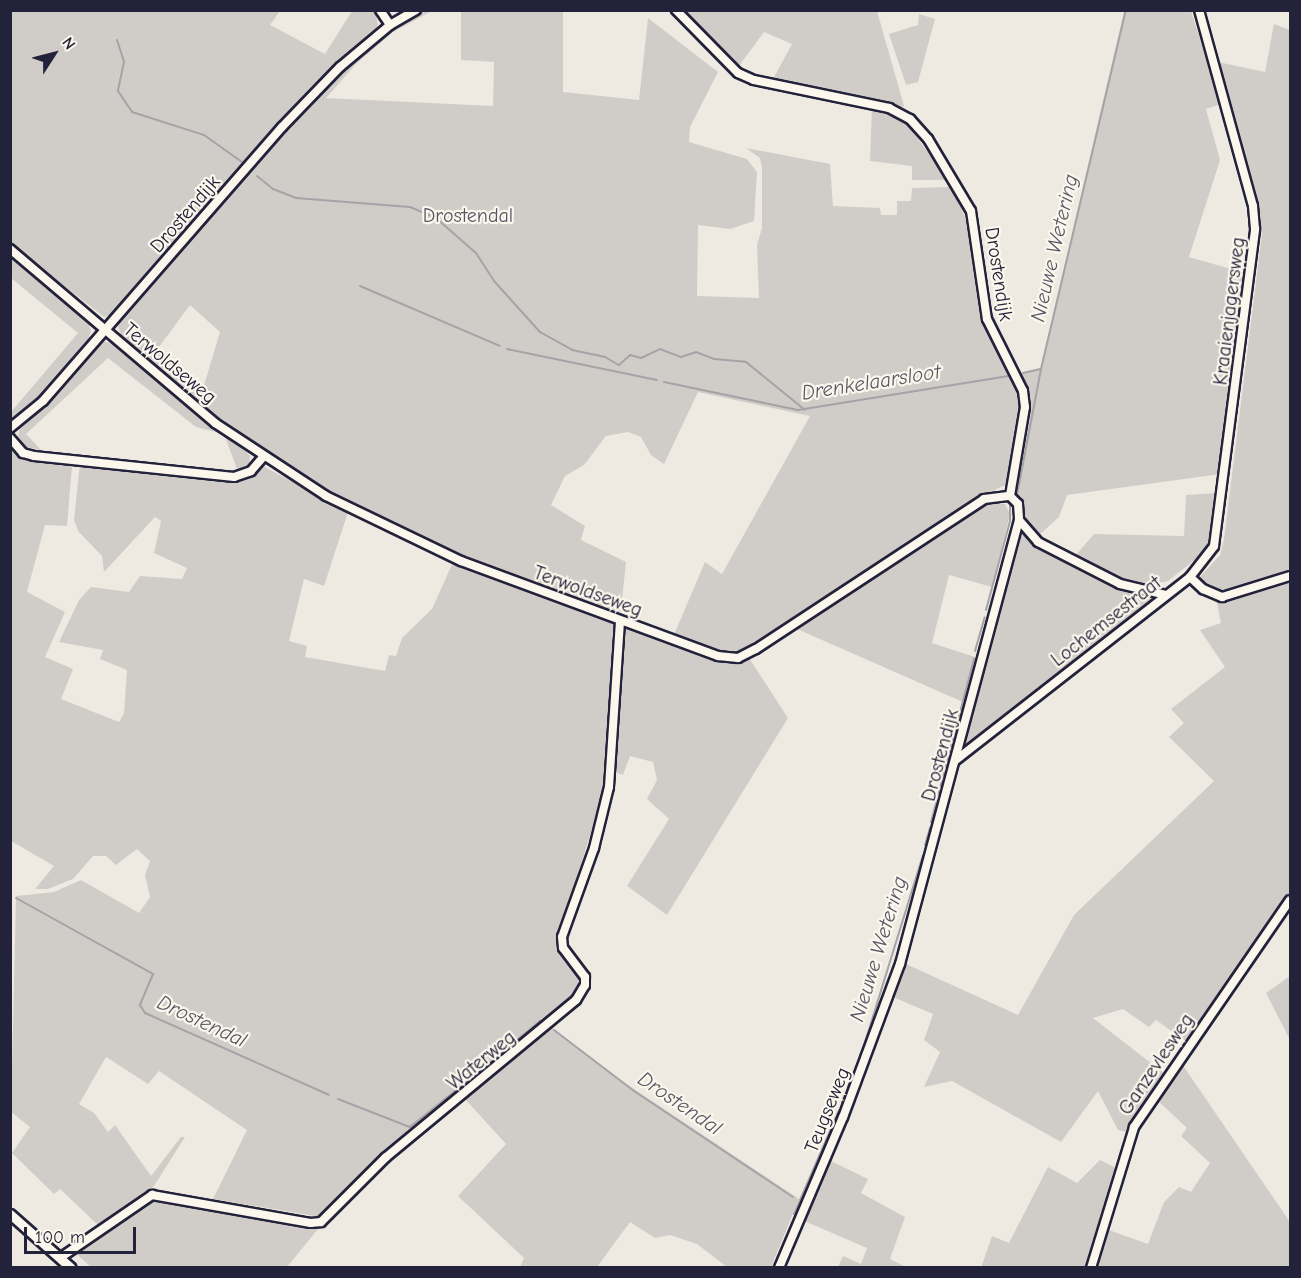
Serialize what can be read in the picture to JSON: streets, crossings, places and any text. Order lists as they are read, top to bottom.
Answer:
{
  "streets": {
    "street": [
      "Drostendijk",
      "Kraaienjagersweg",
      "Terwoldseweg",
      "Lochemsestraat",
      "Waterweg",
      "Ganzevlesweg",
      "Teugseweg"
    ]
  },
  "crossings": [
    ["Drostendijk", "Terwoldseweg"],
    ["Drostendijk", "Lochemsestraat"],
    ["Drostendijk", "Teugseweg"],
    ["Kraaienjagersweg", "Lochemsestraat"],
    ["Terwoldseweg", "Waterweg"]
  ],
  "water": ["Nieuwe Wetering", "Drenkelaarsloot", "Drostendal"],
  "parks": ["Drostendal"],
  "scale_bar": "100 m",
  "north": "top right"
}
